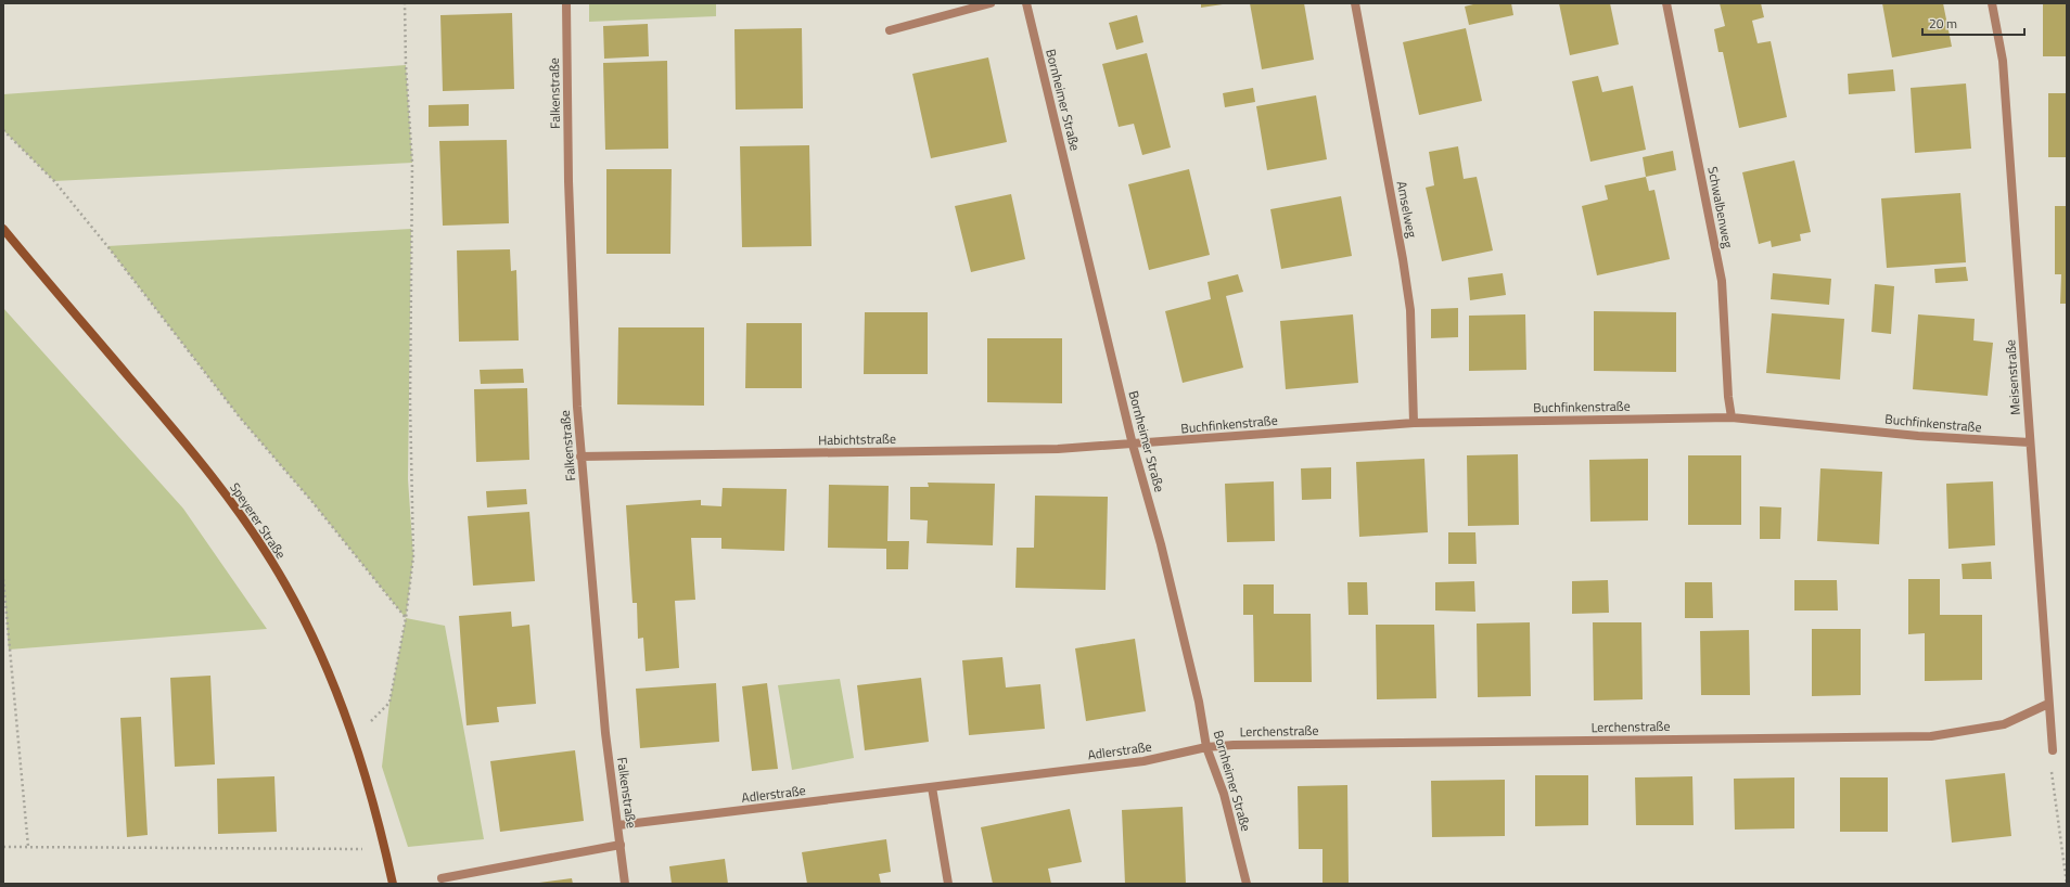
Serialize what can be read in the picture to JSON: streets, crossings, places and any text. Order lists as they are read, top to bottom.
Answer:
{
  "streets": {
    "street": [
      "Falkenstraße",
      "Bornheimer Straße",
      "Schwalbenweg",
      "Amselweg",
      "Meisenstraße",
      "Buchfinkenstraße",
      "Habichtstraße",
      "Speyerer Straße",
      "Lerchenstraße",
      "Adlerstraße"
    ]
  },
  "crossings": [
    ["Falkenstraße", "Habichtstraße"],
    ["Falkenstraße", "Adlerstraße"],
    ["Bornheimer Straße", "Buchfinkenstraße"],
    ["Bornheimer Straße", "Habichtstraße"],
    ["Bornheimer Straße", "Lerchenstraße"],
    ["Bornheimer Straße", "Adlerstraße"],
    ["Schwalbenweg", "Buchfinkenstraße"],
    ["Amselweg", "Buchfinkenstraße"],
    ["Meisenstraße", "Buchfinkenstraße"],
    ["Meisenstraße", "Lerchenstraße"],
    ["Buchfinkenstraße", "Habichtstraße"],
    ["Lerchenstraße", "Adlerstraße"]
  ],
  "scale_bar": "20 m"
}
